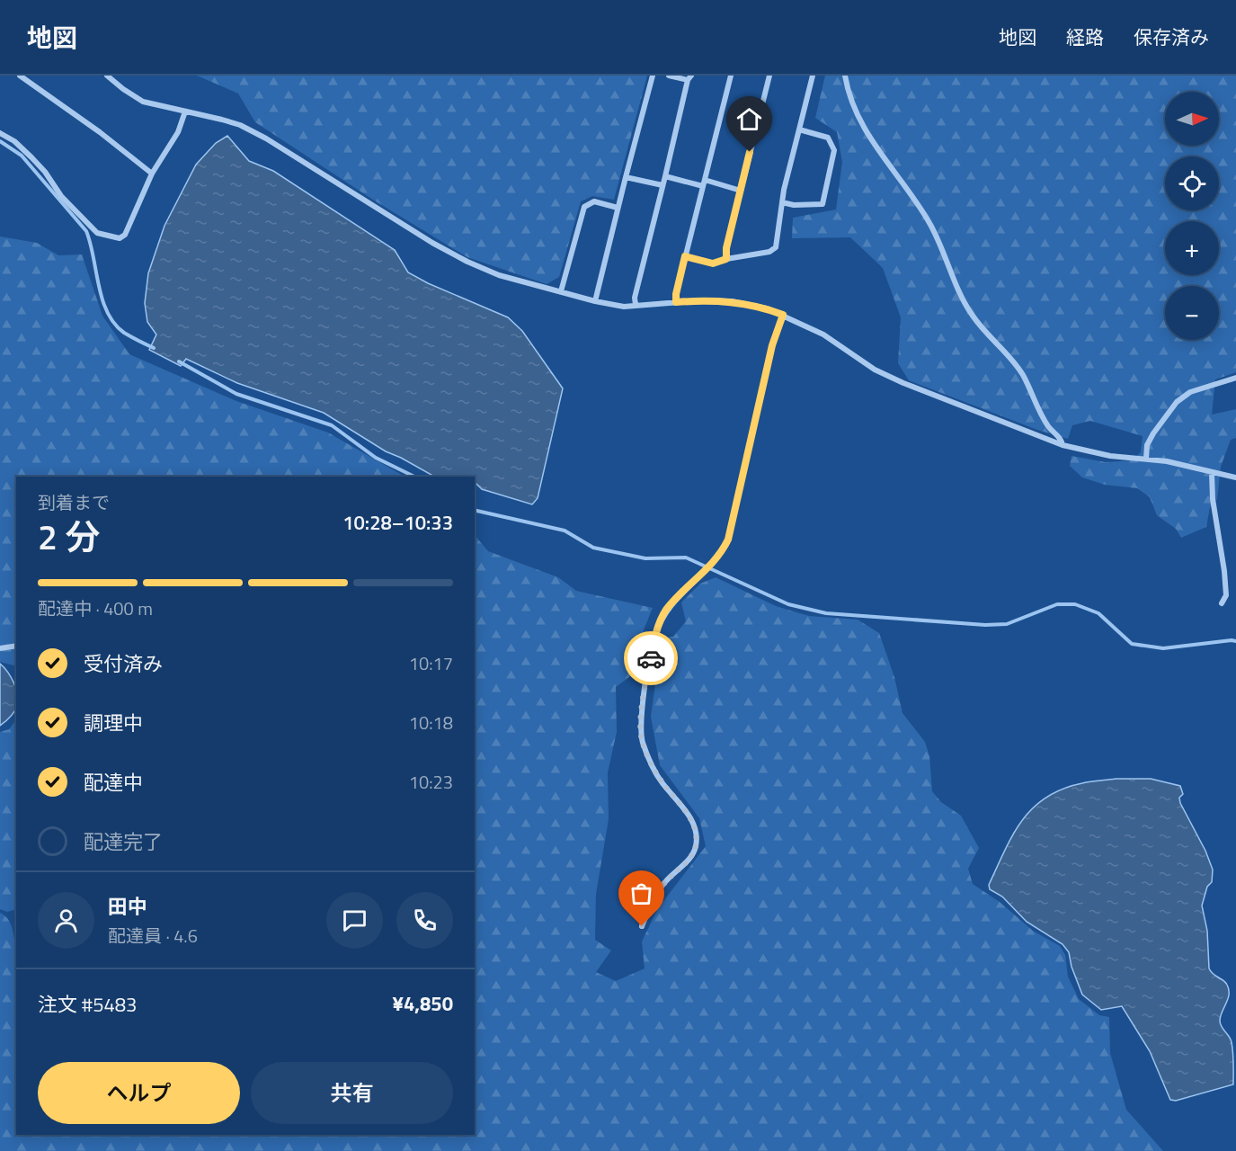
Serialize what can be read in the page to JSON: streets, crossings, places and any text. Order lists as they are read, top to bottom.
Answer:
{
  "north": "right",
  "page": {
    "header": "地図",
    "nav": ["地図", "経路", "保存済み"],
    "map_buttons": ["+", "−"],
    "heading": ["2 分", "到着まで", "10:28–10:33"],
    "panel": [
      "田中",
      "配達員 · 4.6",
      "注文 #5483",
      "¥4,850"
    ],
    "bar": "配達中 · 400 m",
    "list": [
      ["受付済み", "10:17"],
      ["調理中", "10:18"],
      ["配達中", "10:23"],
      "配達完了"
    ],
    "buttons": ["ヘルプ", "共有"]
  }
}
